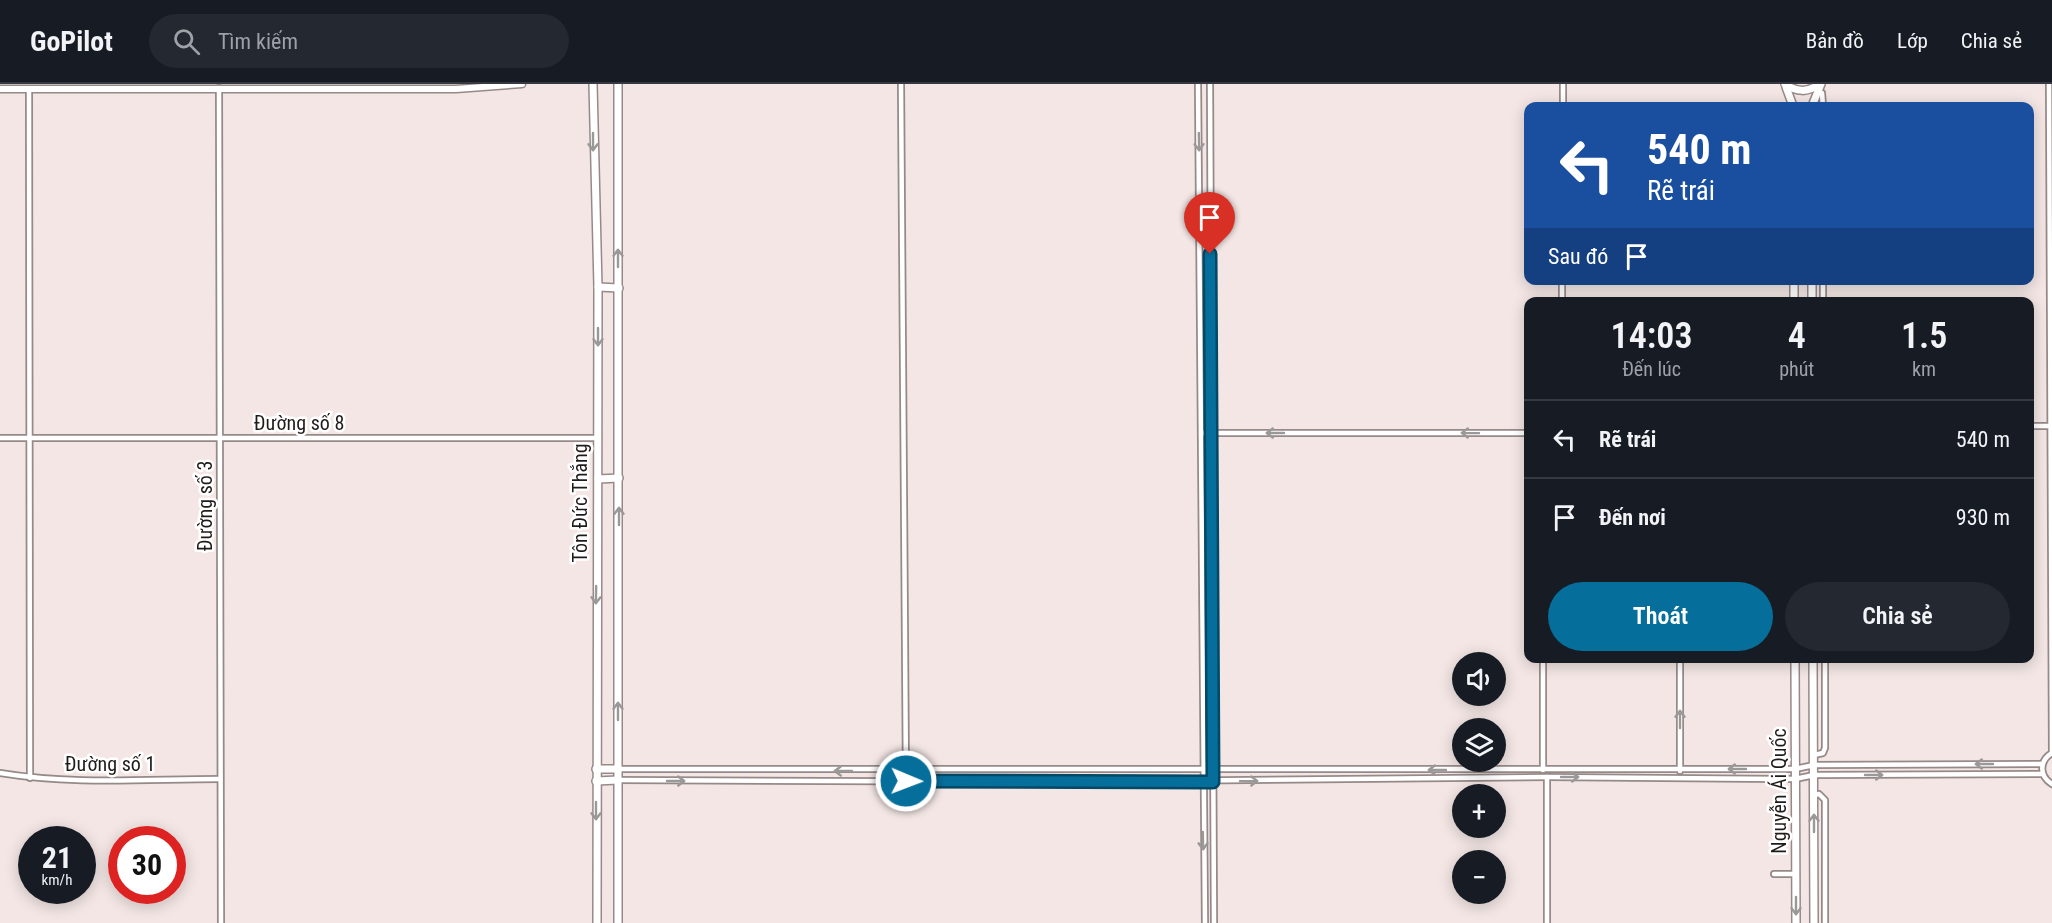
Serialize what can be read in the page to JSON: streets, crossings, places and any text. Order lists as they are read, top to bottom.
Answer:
{
  "streets": {
    "main road": ["Tôn Đức Thắng", "Nguyễn Ái Quốc"],
    "street": ["Đường số 8", "Đường số 3", "Đường số 1"]
  },
  "crossings": [
    ["Đường số 8", "Tôn Đức Thắng"],
    ["Đường số 8", "Đường số 3"],
    ["Đường số 3", "Đường số 1"]
  ],
  "page": {
    "header": "GoPilot",
    "search": "Tìm kiếm",
    "nav": ["Bản đồ", "Lớp", "Chia sẻ"],
    "turn": ["540 m", "Rẽ trái"],
    "then": "Sau đó",
    "eta": [
      "14:03",
      "Đến lúc",
      "4",
      "phút",
      "1.5",
      "km"
    ],
    "list": [
      {
        "name": "Rẽ trái",
        "value": "540 m"
      },
      {
        "name": "Đến nơi",
        "value": "930 m"
      }
    ],
    "buttons": ["Thoát", "Chia sẻ"],
    "map_buttons": ["+", "−"],
    "speed": "21 km/h",
    "limit": "30"
  }
}
